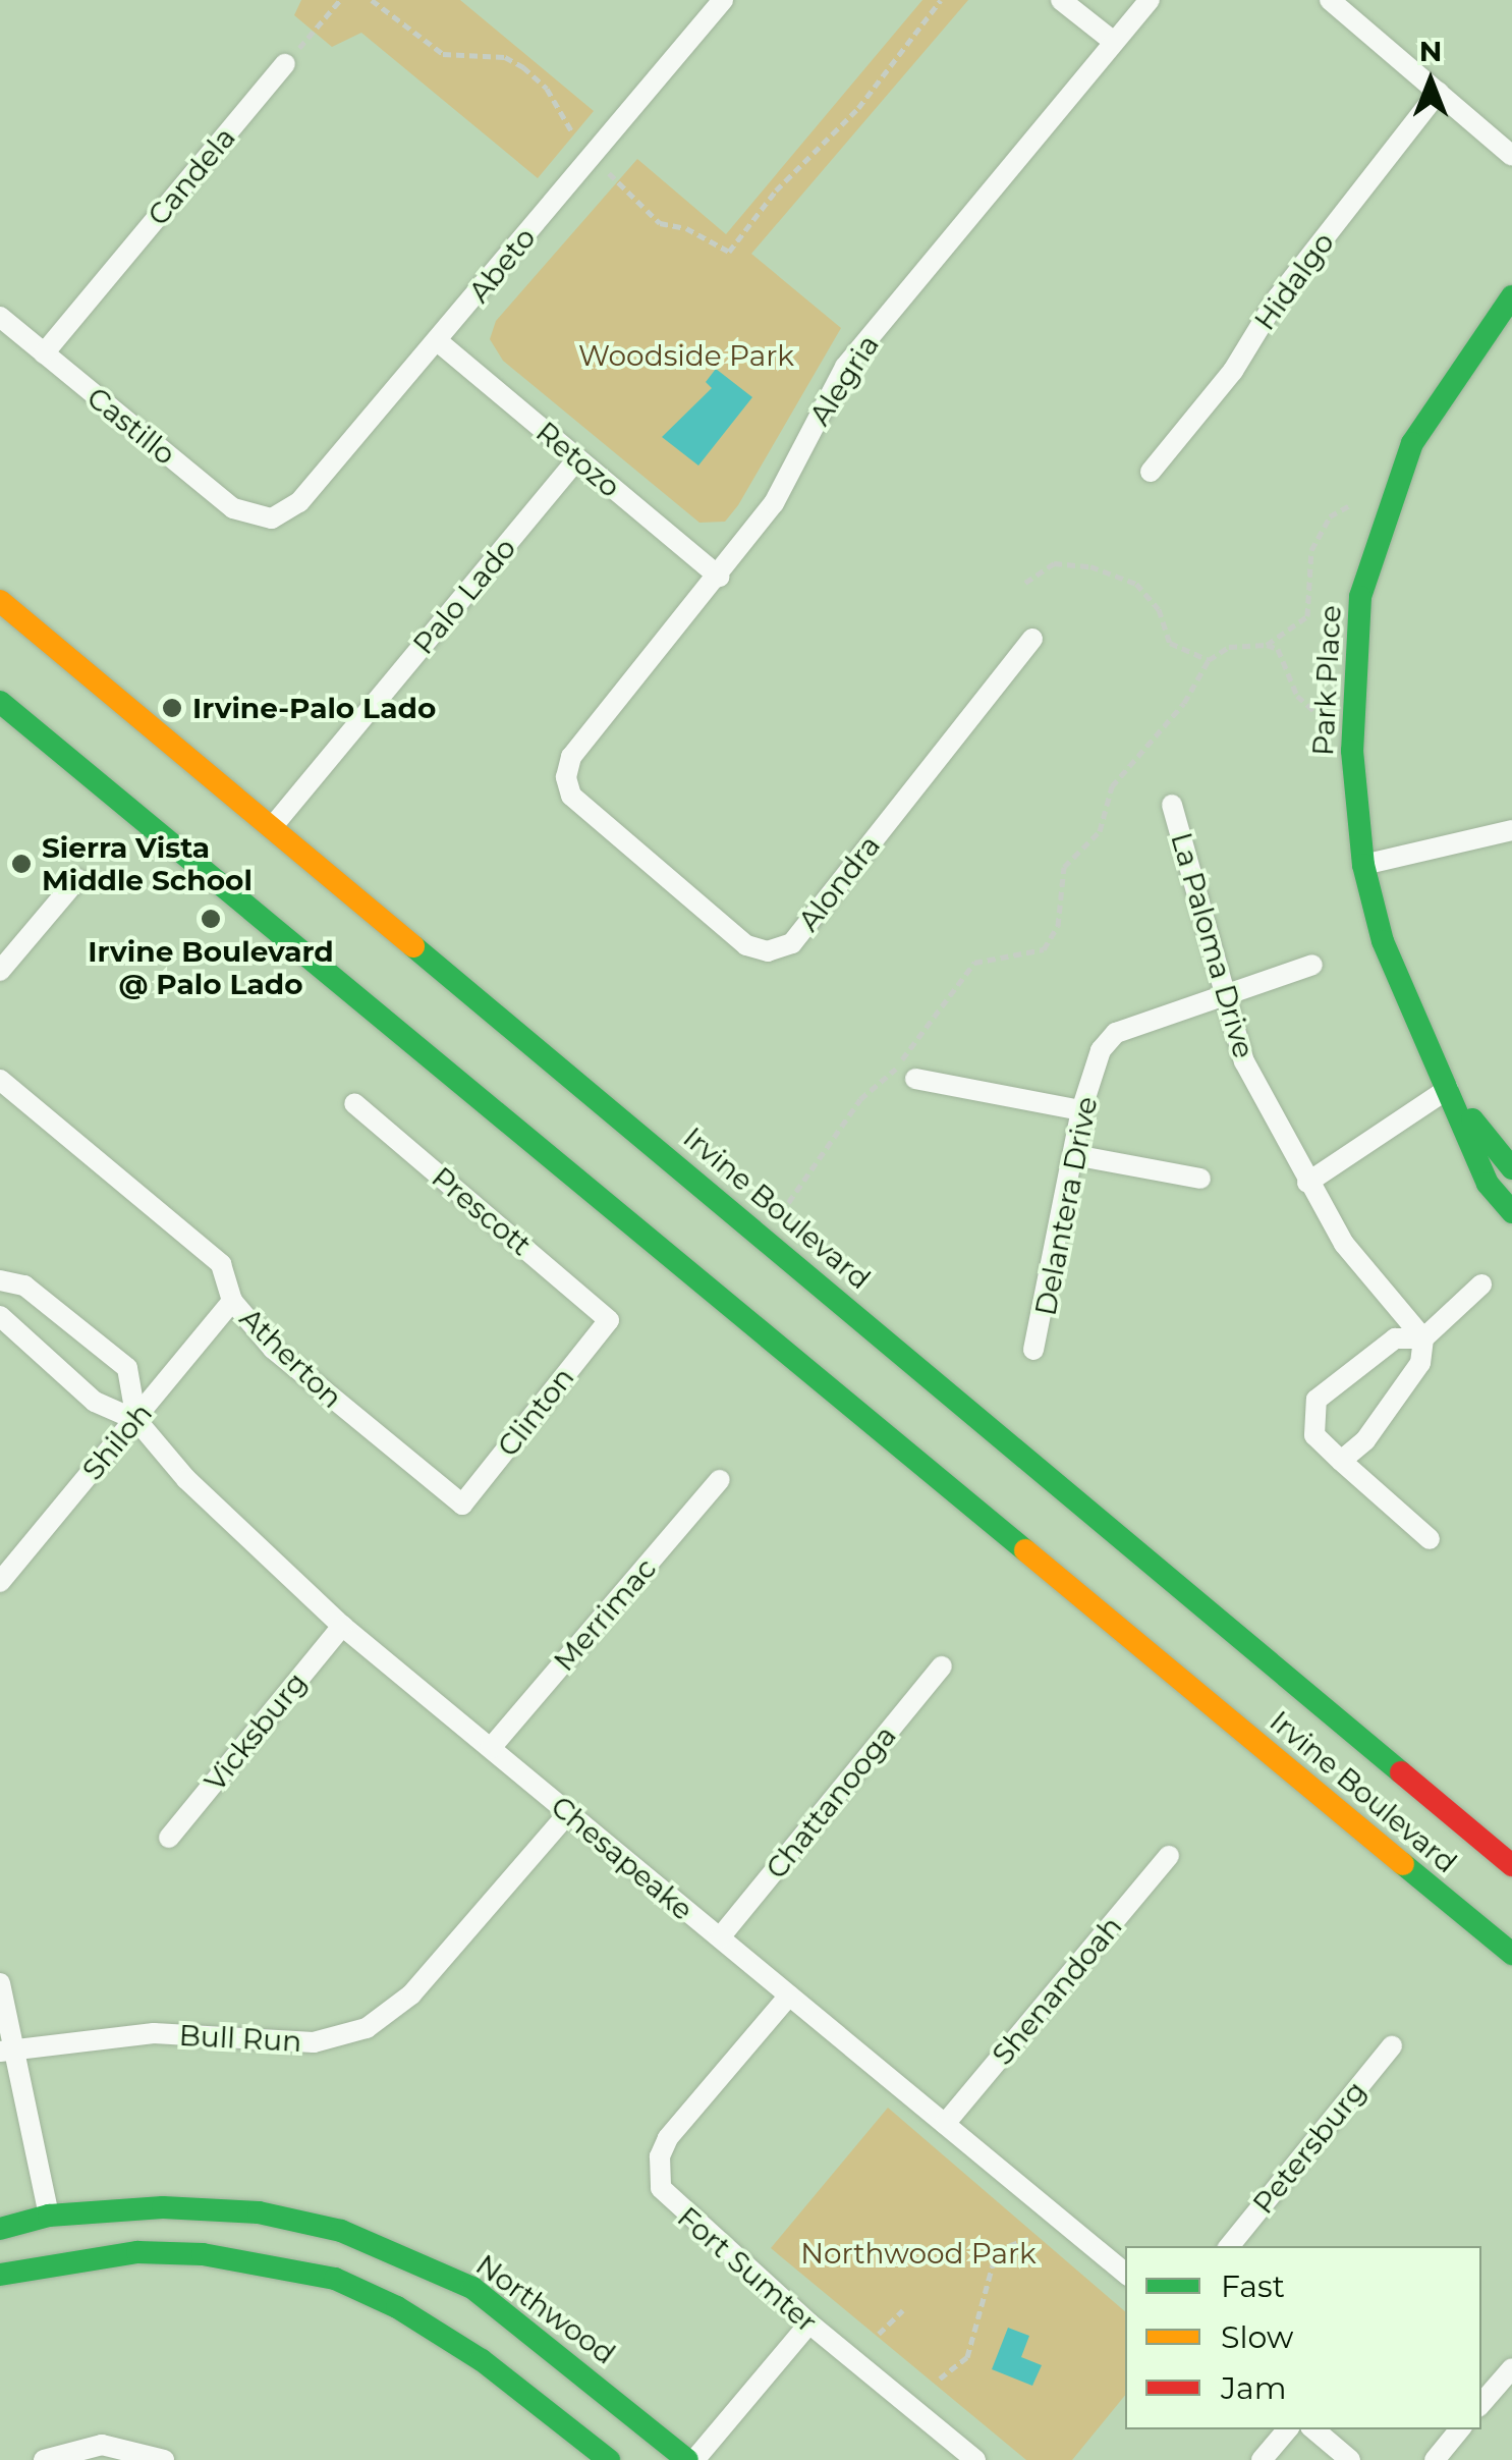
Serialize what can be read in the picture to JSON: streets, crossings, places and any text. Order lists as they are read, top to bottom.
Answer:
{
  "streets": {
    "main road": ["Park Place", "Irvine Boulevard", "Northwood"],
    "street": [
      "Candela",
      "Abeto",
      "Hidalgo",
      "Alegria",
      "Castillo",
      "Retozo",
      "Palo Lado",
      "Alondra",
      "La Paloma Drive",
      "Delantera Drive",
      "Prescott",
      "Atherton",
      "Clinton",
      "Shiloh",
      "Merrimac",
      "Vicksburg",
      "Chattanooga",
      "Chesapeake",
      "Shenandoah",
      "Bull Run",
      "Petersburg",
      "Fort Sumter"
    ]
  },
  "crossings": [
    ["Candela", "Castillo"],
    ["Abeto", "Castillo"],
    ["Abeto", "Retozo"],
    ["Alegria", "Retozo"],
    ["Alegria", "Alondra"],
    ["Retozo", "Palo Lado"],
    ["Palo Lado", "Irvine Boulevard"],
    ["La Paloma Drive", "Delantera Drive"],
    ["Prescott", "Clinton"],
    ["Atherton", "Clinton"],
    ["Atherton", "Shiloh"],
    ["Shiloh", "Chesapeake"],
    ["Merrimac", "Chesapeake"],
    ["Vicksburg", "Chesapeake"],
    ["Chattanooga", "Chesapeake"],
    ["Chesapeake", "Shenandoah"],
    ["Chesapeake", "Bull Run"],
    ["Chesapeake", "Fort Sumter"]
  ],
  "parks": ["Woodside Park", "Northwood Park"],
  "places": ["Irvine-Palo Lado", "Sierra Vista Middle School", "Irvine Boulevard @ Palo Lado"],
  "legend": ["Fast", "Slow", "Jam"],
  "north": "top"
}
